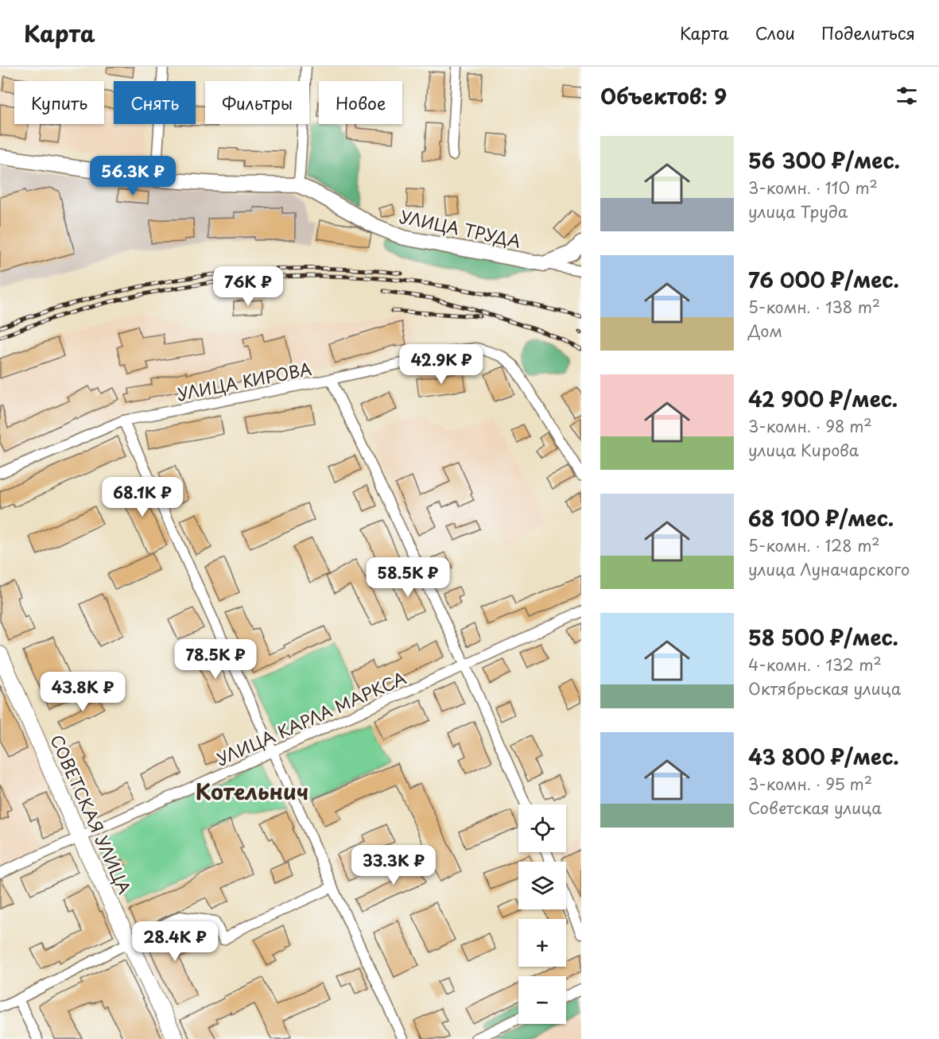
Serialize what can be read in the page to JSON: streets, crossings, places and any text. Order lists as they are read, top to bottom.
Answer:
{
  "streets": {
    "main road": ["СОВЕТСКАЯ УЛИЦА"],
    "street": ["УЛИЦА ТРУДА", "УЛИЦА КИРОВА", "УЛИЦА КАРЛА МАРКСА"]
  },
  "crossings": [
    ["УЛИЦА КАРЛА МАРКСА", "СОВЕТСКАЯ УЛИЦА"]
  ],
  "districts": ["Котельнич"],
  "page": {
    "header": "Карта",
    "nav": ["Карта", "Слои", "Поделиться"],
    "heading": "Объектов: 9",
    "chip": [
      "Купить",
      "Снять",
      "Фильтры",
      "Новое"
    ],
    "list": [
      {
        "name": "56 300 ₽/мес.",
        "note": "3-комн. · 110 m² · улица Труда"
      },
      {
        "name": "76 000 ₽/мес.",
        "note": "5-комн. · 138 m² · Дом"
      },
      {
        "name": "42 900 ₽/мес.",
        "note": "3-комн. · 98 m² · улица Кирова"
      },
      {
        "name": "68 100 ₽/мес.",
        "note": "5-комн. · 128 m² · улица Луначарского"
      },
      {
        "name": "58 500 ₽/мес.",
        "note": "4-комн. · 132 m² · Октябрьская улица"
      },
      {
        "name": "43 800 ₽/мес.",
        "note": "3-комн. · 95 m² · Советская улица"
      }
    ],
    "price": [
      "56.3K ₽",
      "76K ₽",
      "42.9K ₽",
      "68.1K ₽",
      "58.5K ₽",
      "78.5K ₽",
      "43.8K ₽",
      "33.3K ₽",
      "28.4K ₽"
    ],
    "map_buttons": ["+", "−"]
  }
}
